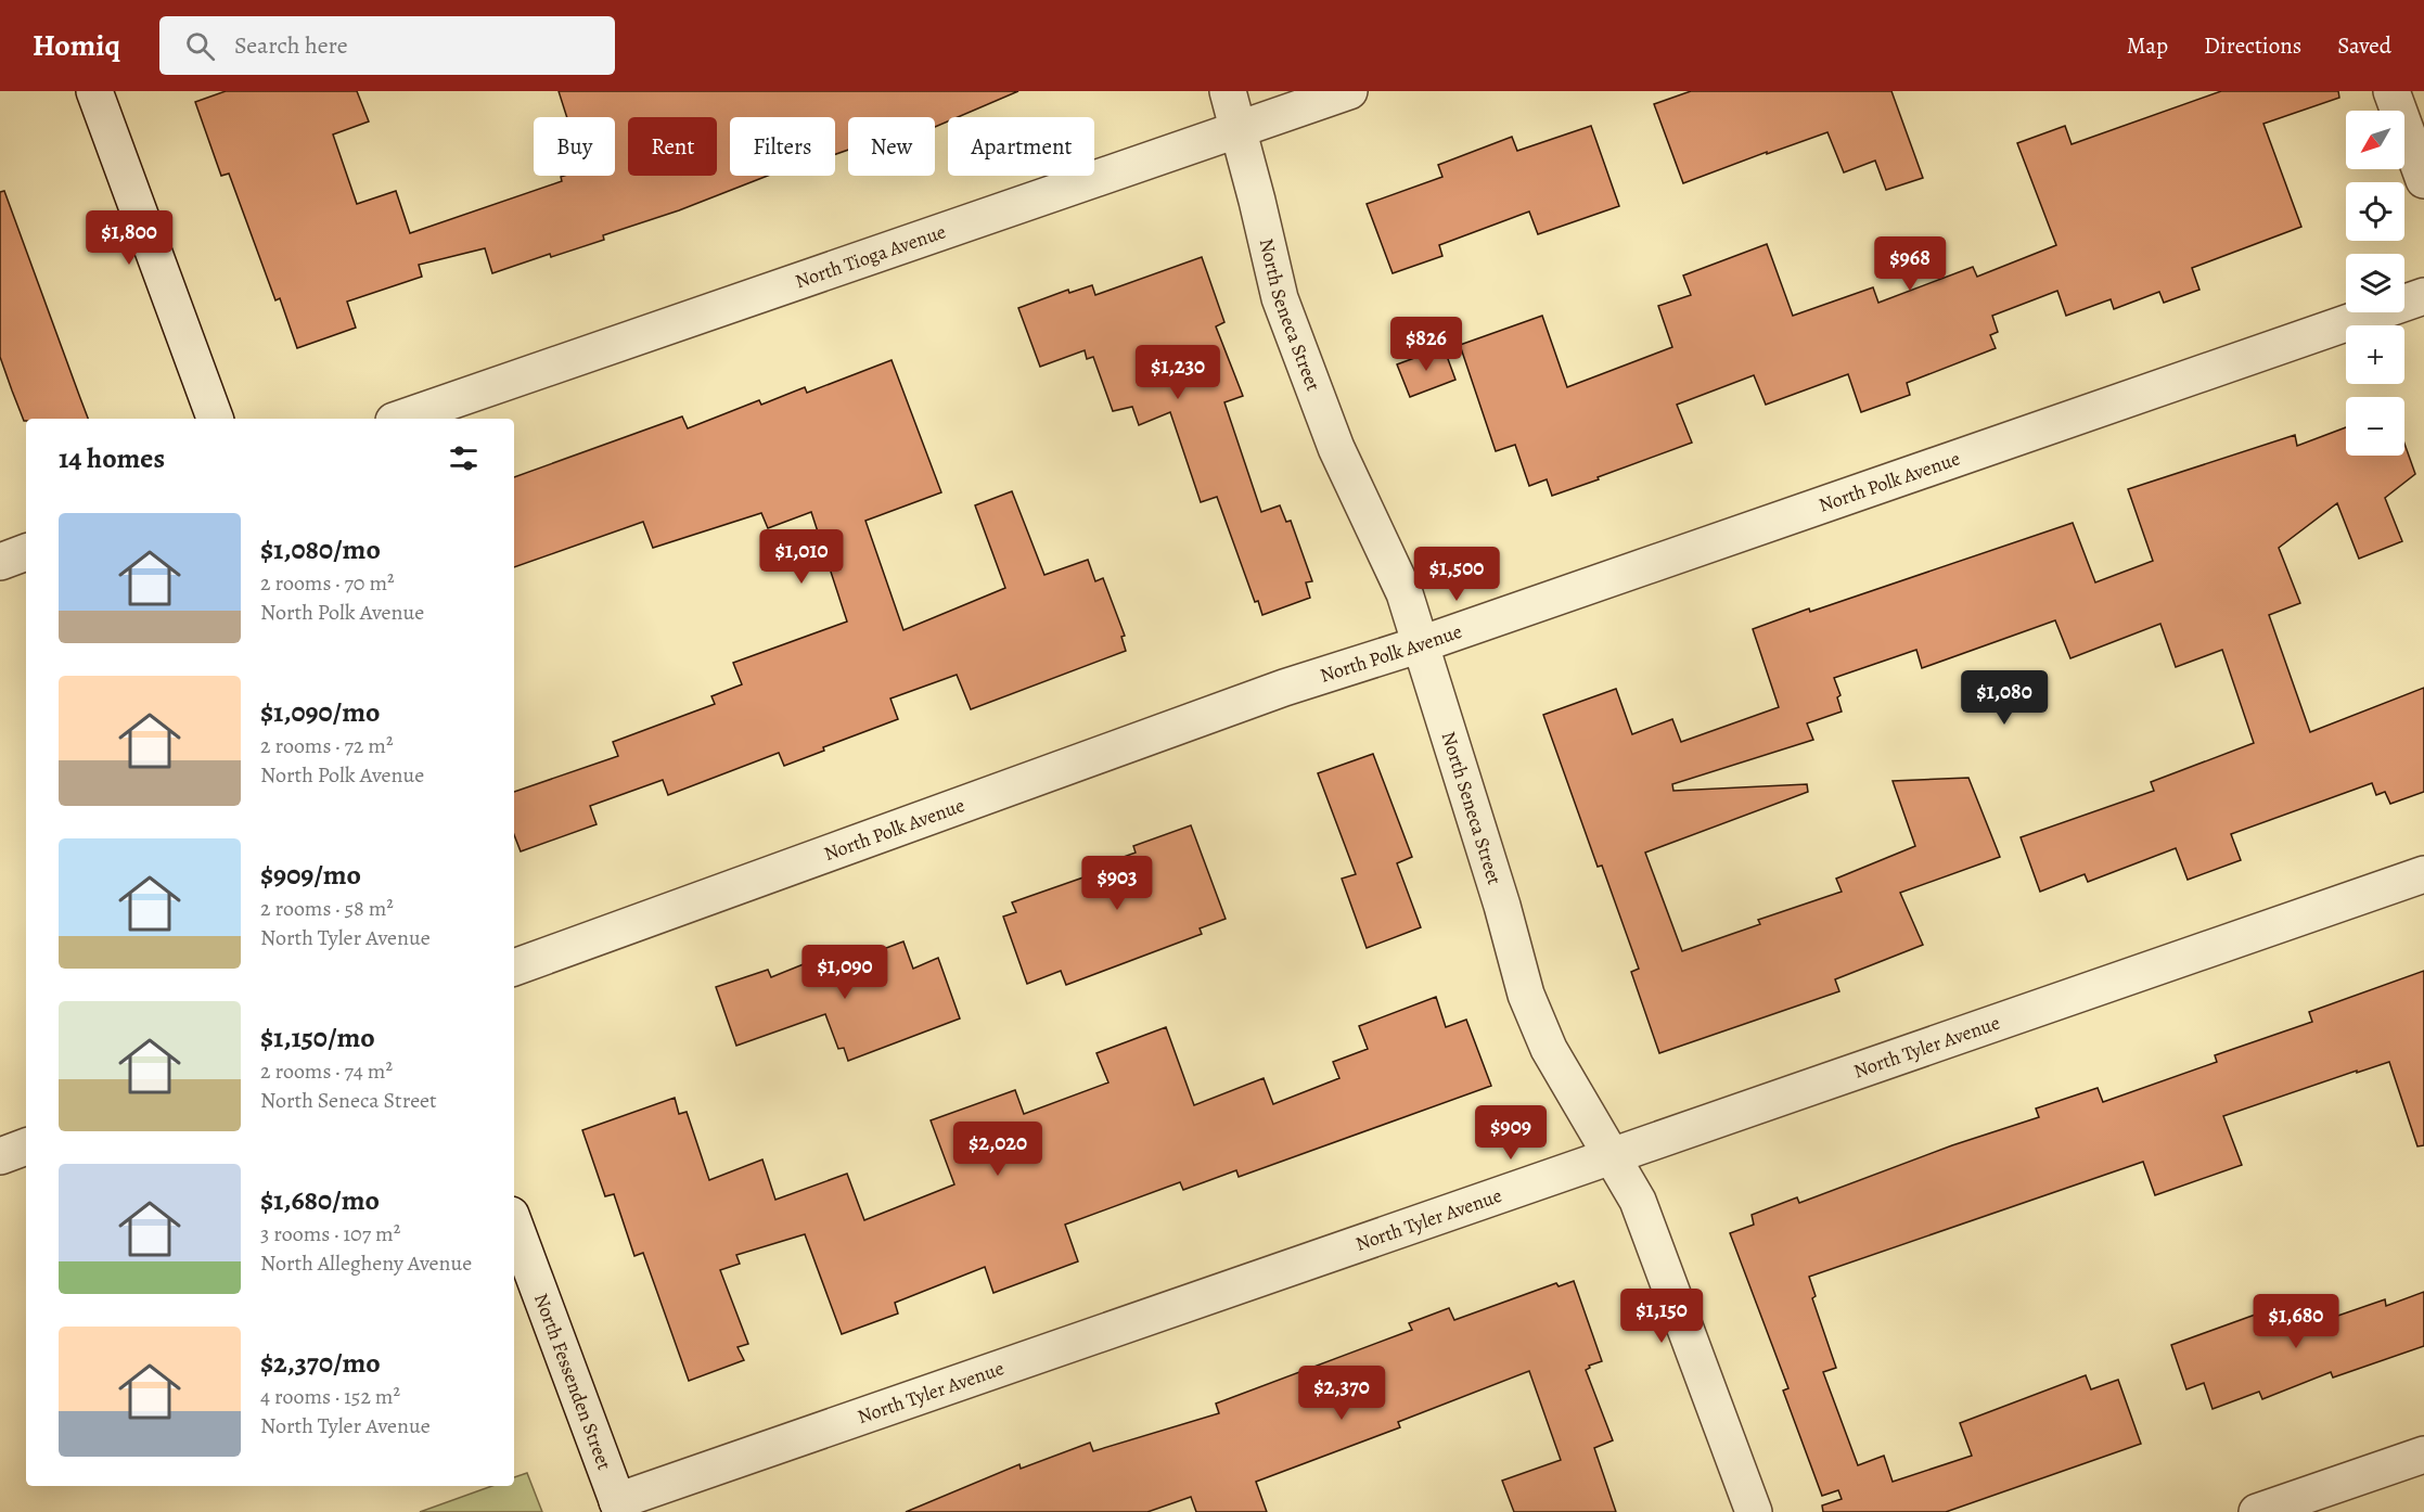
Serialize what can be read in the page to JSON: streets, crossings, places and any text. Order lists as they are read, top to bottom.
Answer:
{
  "streets": {
    "street": [
      "North Tioga Avenue",
      "North Seneca Street",
      "North Polk Avenue",
      "North Tyler Avenue",
      "North Fessenden Street"
    ]
  },
  "crossings": [
    ["North Tioga Avenue", "North Seneca Street"],
    ["North Seneca Street", "North Polk Avenue"],
    ["North Seneca Street", "North Tyler Avenue"],
    ["North Tyler Avenue", "North Fessenden Street"]
  ],
  "north": "bottom left",
  "page": {
    "header": "Homiq",
    "search": "Search here",
    "nav": ["Map", "Directions", "Saved"],
    "map_buttons": ["+", "−"],
    "chip": [
      "Buy",
      "Rent",
      "Filters",
      "New",
      "Apartment"
    ],
    "price": [
      "$1,800",
      "$968",
      "$826",
      "$1,230",
      "$1,010",
      "$1,500",
      "$1,080",
      "$903",
      "$1,090",
      "$909",
      "$2,020",
      "$1,150",
      "$1,680",
      "$2,370"
    ],
    "heading": "14 homes",
    "list": [
      {
        "name": "$1,080/mo",
        "note": "2 rooms · 70 m² · North Polk Avenue"
      },
      {
        "name": "$1,090/mo",
        "note": "2 rooms · 72 m² · North Polk Avenue"
      },
      {
        "name": "$909/mo",
        "note": "2 rooms · 58 m² · North Tyler Avenue"
      },
      {
        "name": "$1,150/mo",
        "note": "2 rooms · 74 m² · North Seneca Street"
      },
      {
        "name": "$1,680/mo",
        "note": "3 rooms · 107 m² · North Allegheny Avenue"
      },
      {
        "name": "$2,370/mo",
        "note": "4 rooms · 152 m² · North Tyler Avenue"
      }
    ]
  }
}
